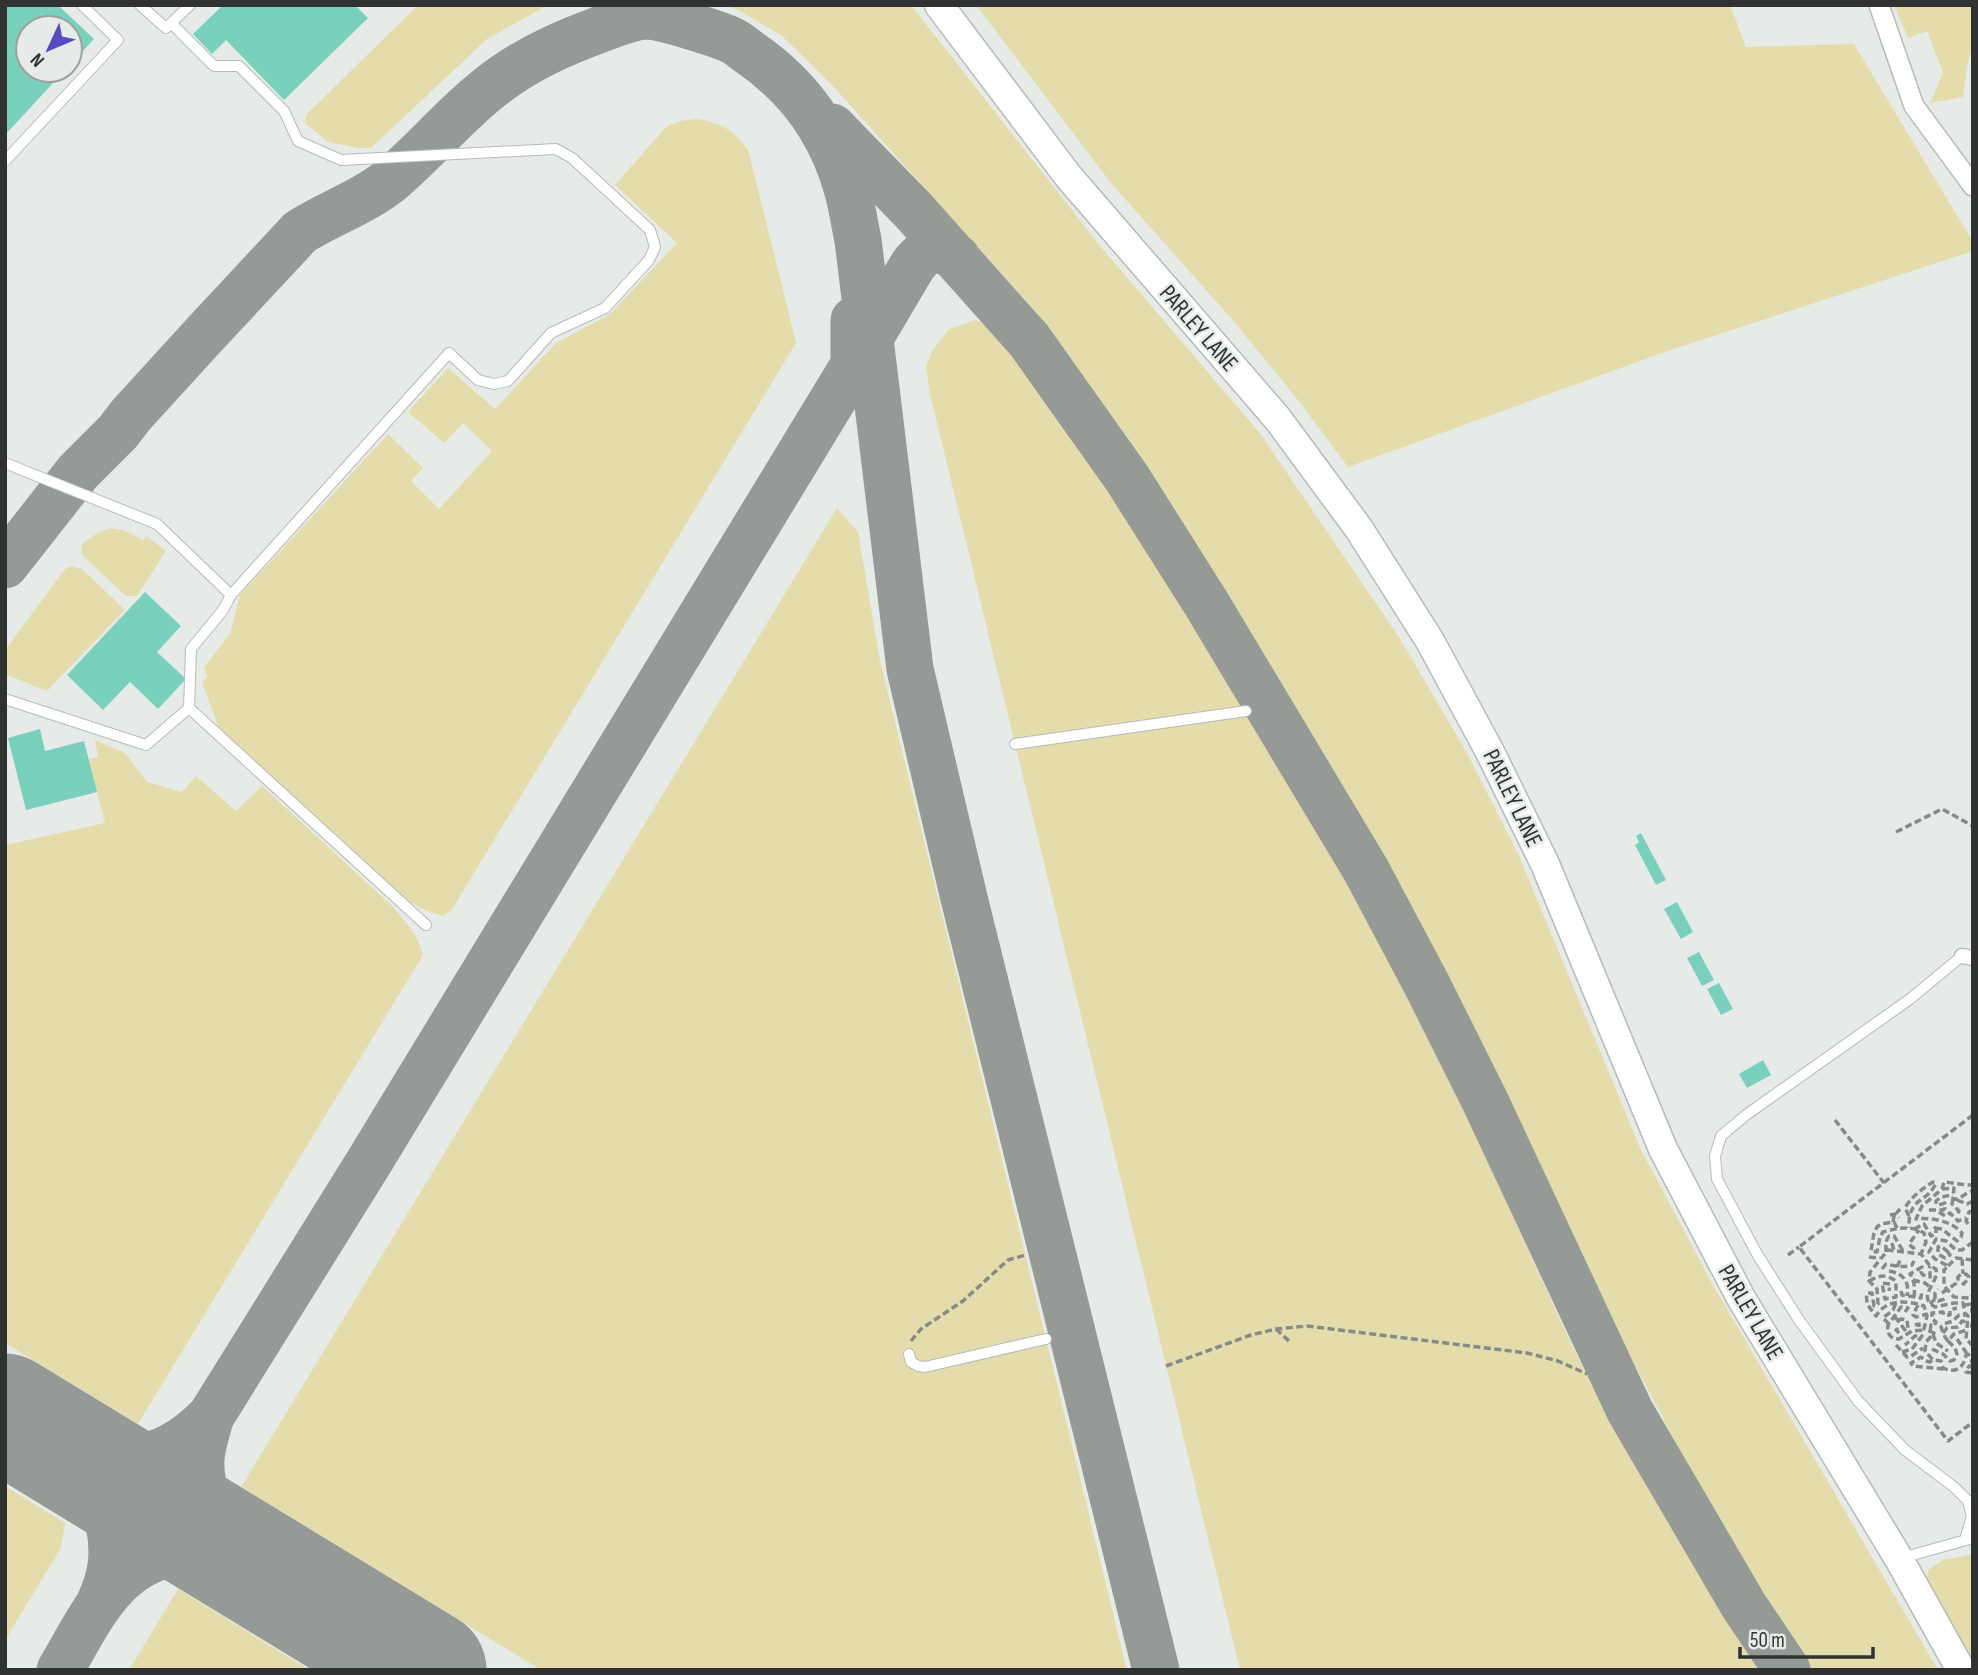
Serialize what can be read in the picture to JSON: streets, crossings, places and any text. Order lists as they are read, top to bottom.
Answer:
{
  "streets": {
    "main road": ["PARLEY LANE"]
  },
  "scale_bar": "50 m",
  "north": "bottom left"
}
